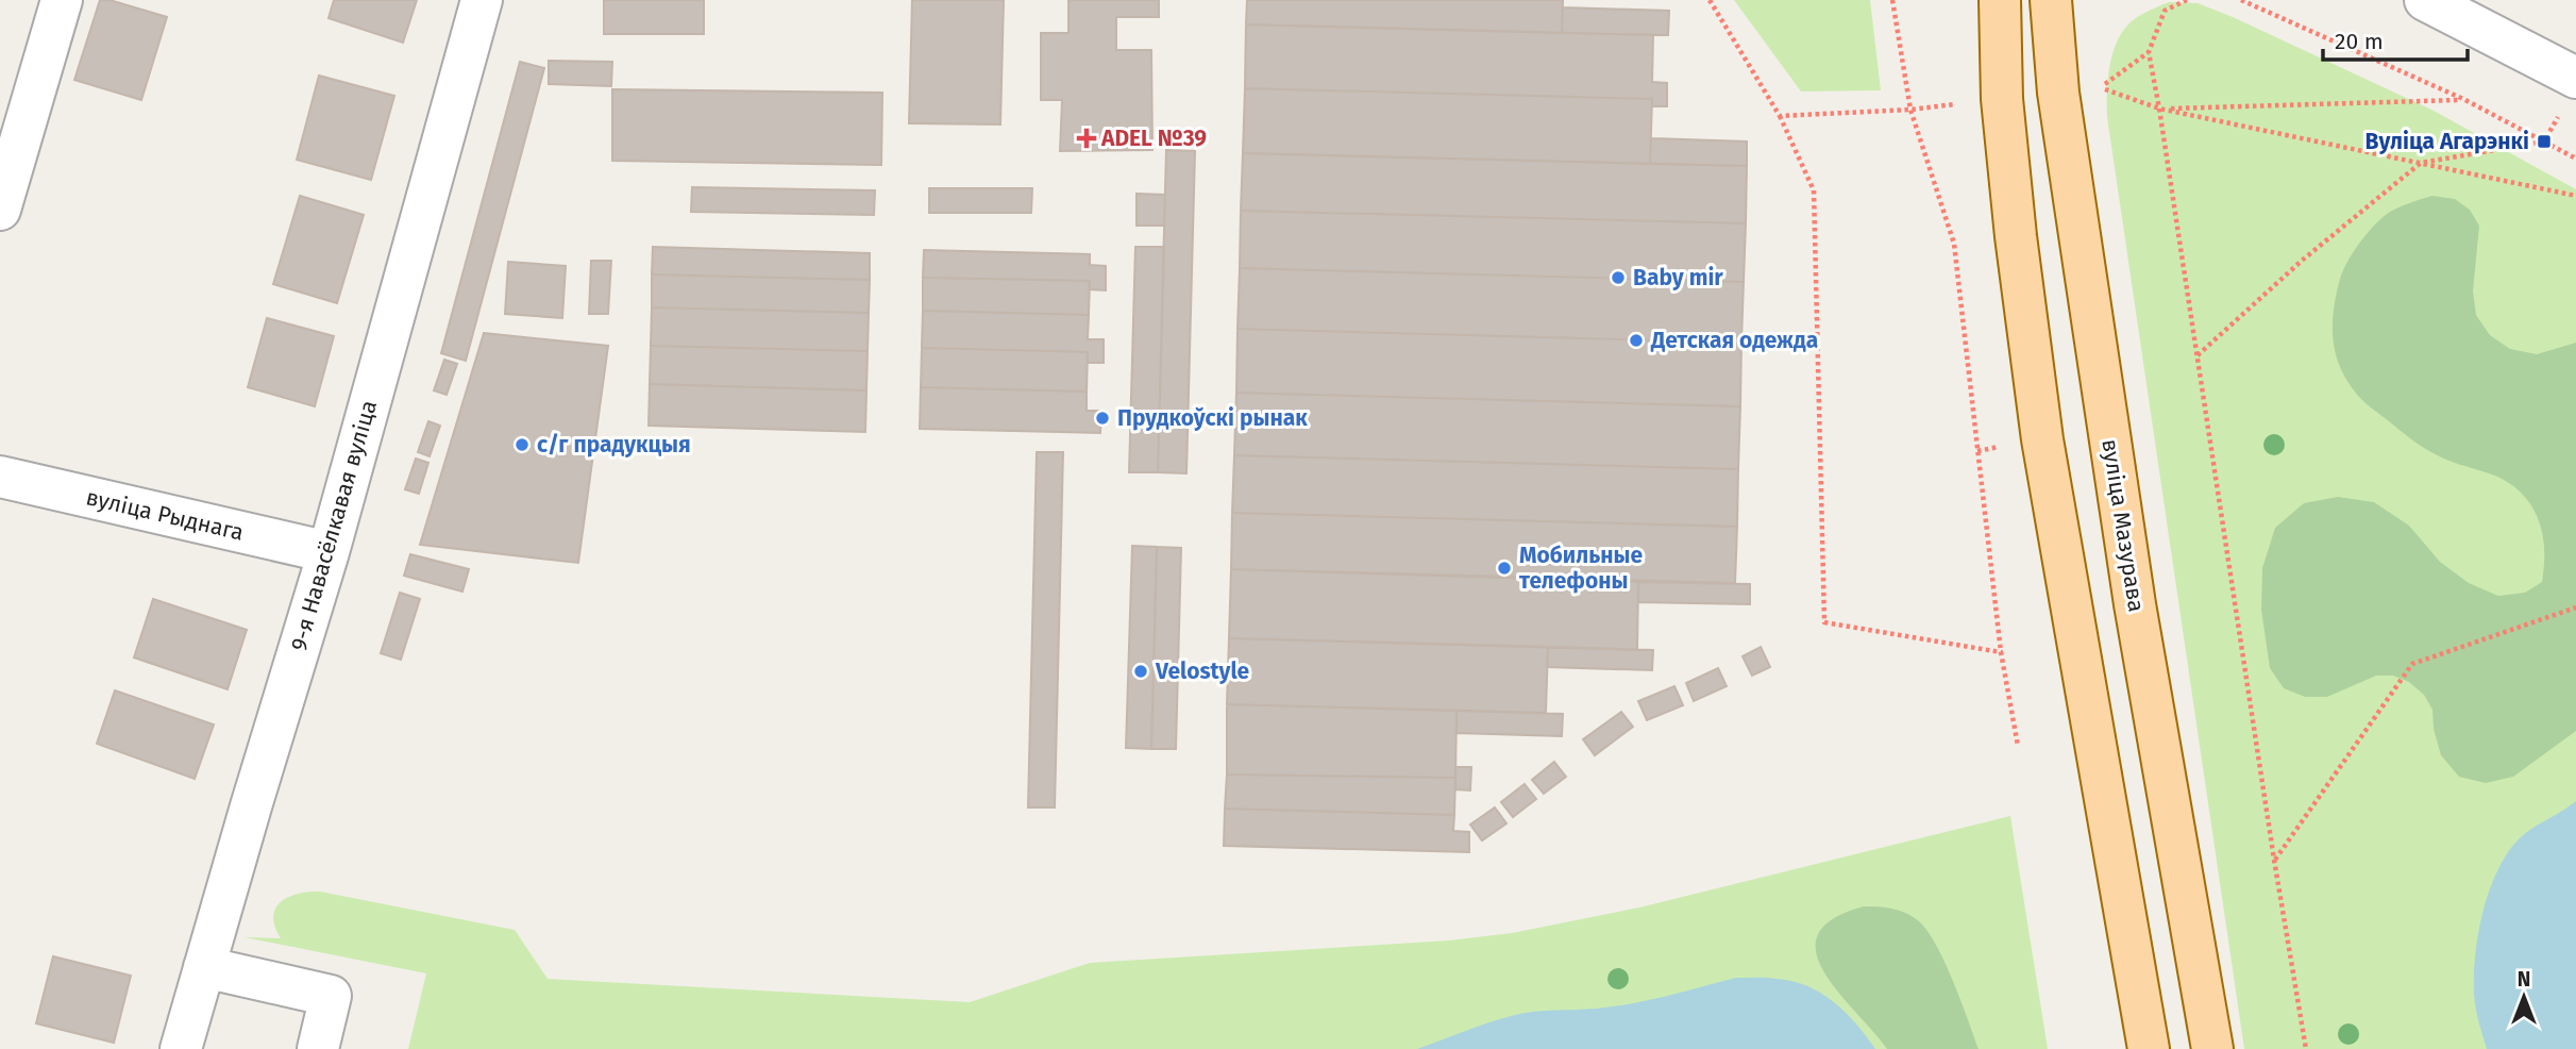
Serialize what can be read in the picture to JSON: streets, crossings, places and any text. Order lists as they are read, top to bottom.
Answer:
{
  "streets": {
    "main road": ["вуліца Мазурава"],
    "street": ["вуліца Рыднага", "9-я Навасёлкавая вуліца"]
  },
  "crossings": [
    ["вуліца Рыднага", "9-я Навасёлкавая вуліца"]
  ],
  "places": {
    "health": ["ADEL №39"],
    "transit": ["Вуліца Агарэнкі"],
    "other": [
      "Baby mir",
      "Детская одежда",
      "Прудкоўскі рынак",
      "с/г прадукцыя",
      "Мобильные телефоны",
      "Velostyle"
    ]
  },
  "scale_bar": "20 m",
  "north": "top"
}
